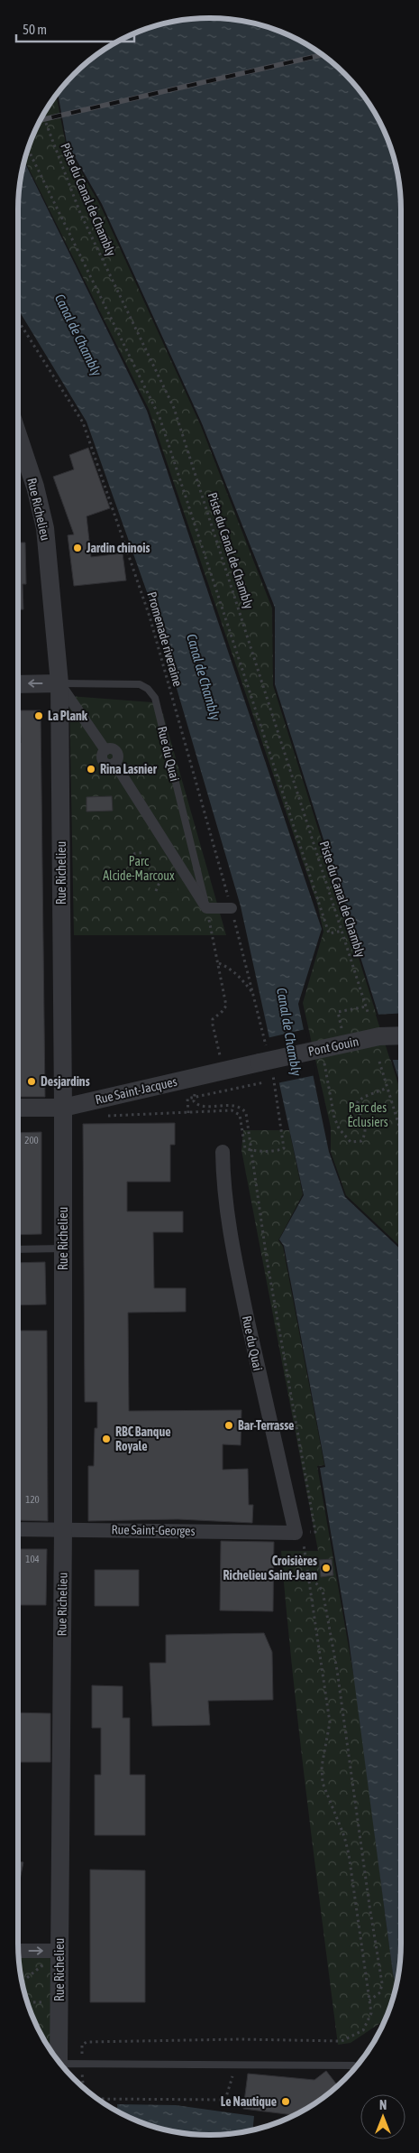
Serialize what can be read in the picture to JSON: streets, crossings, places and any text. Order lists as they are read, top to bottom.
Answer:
{
  "streets": {
    "street": [
      "Rue Richelieu",
      "Rue du Quai",
      "Pont Gouin",
      "Rue Saint-Jacques",
      "Rue Saint-Georges"
    ],
    "path": ["Piste du Canal de Chambly", "Promenade riveraine"]
  },
  "crossings": [
    ["Rue Richelieu", "Rue du Quai"],
    ["Rue Richelieu", "Rue Saint-Jacques"],
    ["Rue Richelieu", "Rue Saint-Georges"],
    ["Promenade riveraine", "Pont Gouin"],
    ["Promenade riveraine", "Rue Saint-Jacques"],
    ["Rue du Quai", "Rue Saint-Georges"],
    ["Pont Gouin", "Rue Saint-Jacques"]
  ],
  "water": ["Canal de Chambly"],
  "parks": ["Parc Alcide-Marcoux", "Parc des Éclusiers"],
  "places": [
    "Jardin chinois",
    "La Plank",
    "Rina Lasnier",
    "Desjardins",
    "Bar-Terrasse",
    "RBC Banque Royale",
    "Croisières Richelieu Saint-Jean",
    "Le Nautique"
  ],
  "house_numbers": ["200", "120", "104"],
  "scale_bar": "50 m",
  "north": "top"
}
